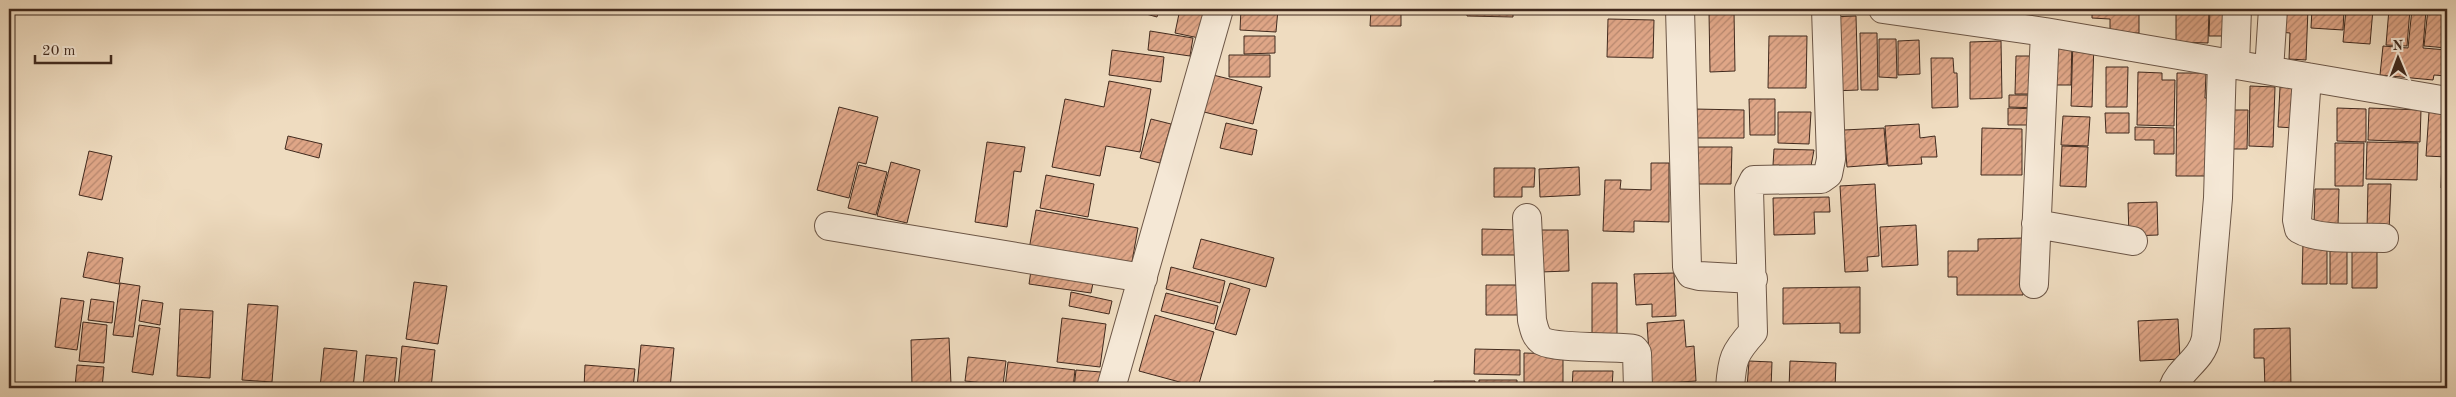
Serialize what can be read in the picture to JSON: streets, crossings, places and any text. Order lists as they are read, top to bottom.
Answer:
{
  "scale_bar": "20 m",
  "north": "top"
}
